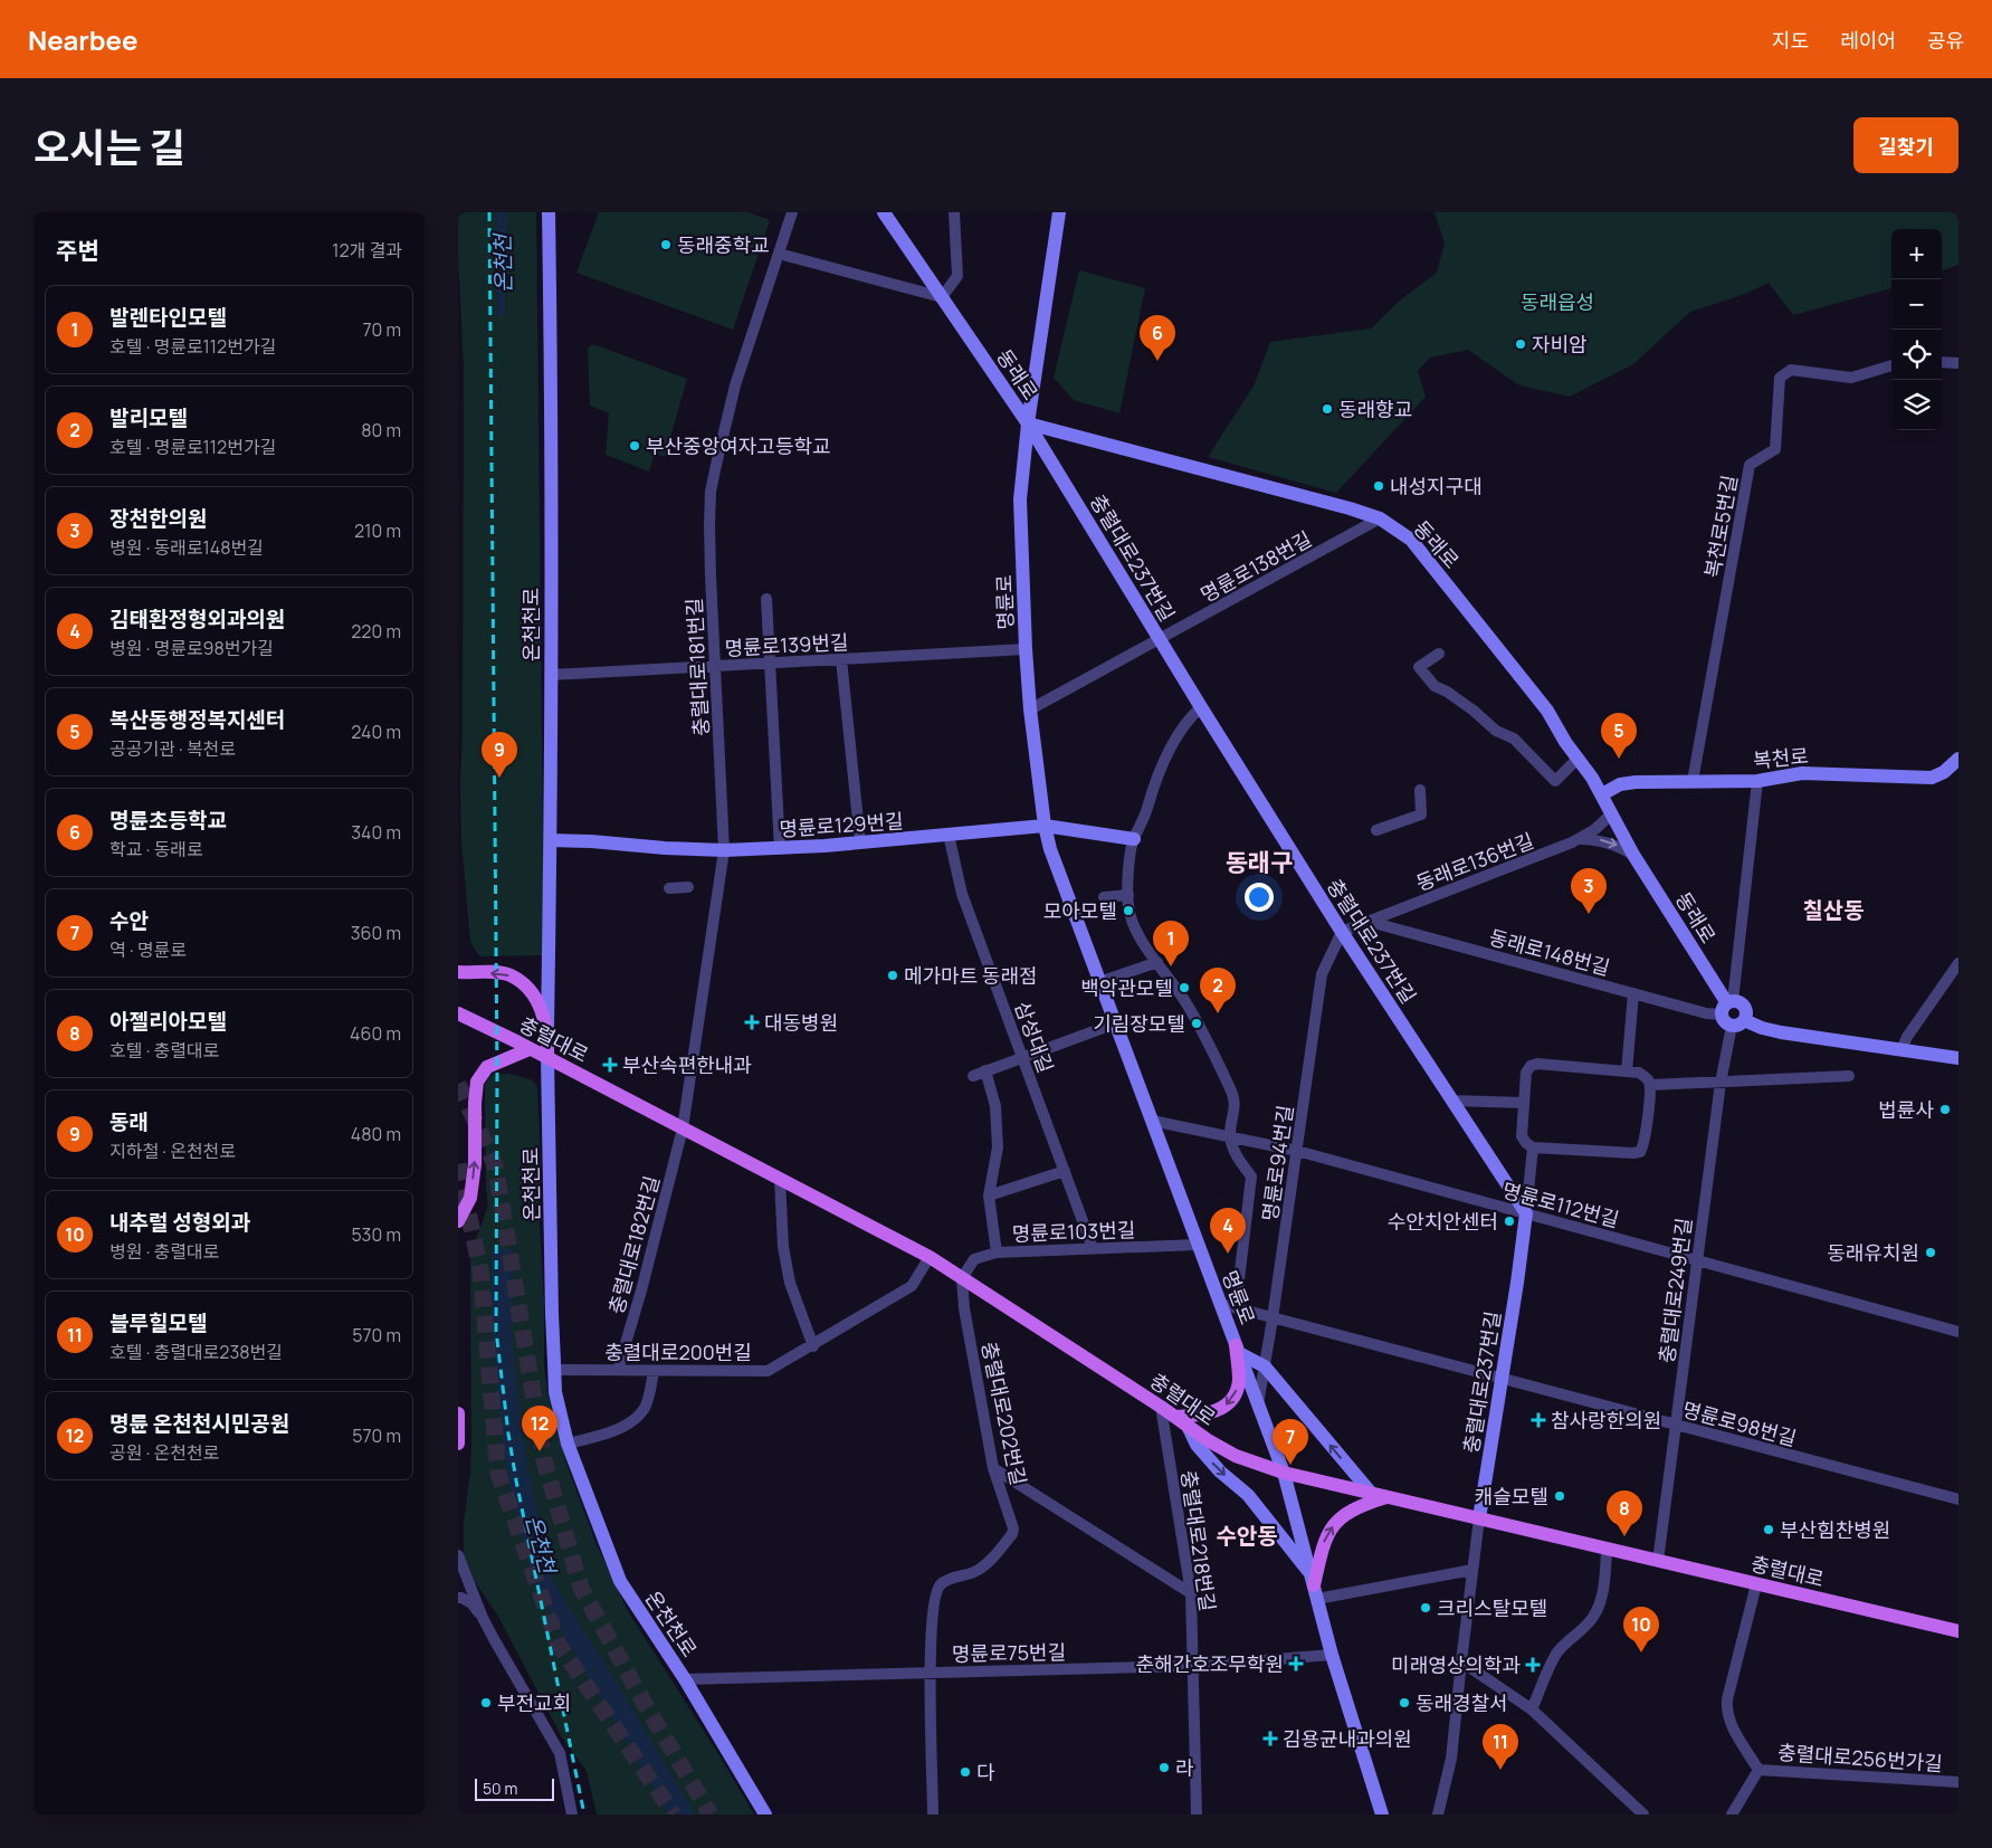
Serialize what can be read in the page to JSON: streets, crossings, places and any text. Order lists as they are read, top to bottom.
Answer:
{
  "streets": {
    "main road": ["충렬대로"],
    "street": [
      "동래로",
      "복천로5번길",
      "충렬대로237번길",
      "명륜로138번길",
      "명륜로",
      "온천천로",
      "명륜로139번길",
      "충렬대로181번길",
      "복천로",
      "명륜로129번길",
      "동래로136번길",
      "동래로148번길",
      "삼성대길",
      "명륜로94번길",
      "명륜로112번길",
      "명륜로103번길",
      "충렬대로182번길",
      "충렬대로249번길",
      "충렬대로200번길",
      "충렬대로202번길",
      "명륜로98번길",
      "충렬대로218번길",
      "명륜로75번길",
      "충렬대로256번가길"
    ]
  },
  "crossings": [
    ["동래로", "충렬대로237번길"],
    ["동래로", "명륜로138번길"],
    ["동래로", "명륜로"],
    ["동래로", "복천로"],
    ["동래로", "동래로136번길"],
    ["동래로", "동래로148번길"],
    ["동래로", "충렬대로249번길"],
    ["복천로5번길", "복천로"],
    ["충렬대로237번길", "명륜로138번길"],
    ["충렬대로237번길", "명륜로"],
    ["충렬대로237번길", "동래로136번길"],
    ["충렬대로237번길", "충렬대로"],
    ["충렬대로237번길", "명륜로94번길"],
    ["충렬대로237번길", "명륜로112번길"],
    ["충렬대로237번길", "명륜로98번길"],
    ["명륜로138번길", "명륜로"],
    ["명륜로", "명륜로139번길"],
    ["명륜로", "명륜로129번길"],
    ["명륜로", "충렬대로"],
    ["명륜로", "명륜로94번길"],
    ["명륜로", "명륜로112번길"],
    ["명륜로", "명륜로103번길"],
    ["명륜로", "명륜로98번길"],
    ["명륜로", "명륜로75번길"],
    ["온천천로", "명륜로139번길"],
    ["온천천로", "명륜로129번길"],
    ["온천천로", "충렬대로"],
    ["온천천로", "충렬대로200번길"],
    ["온천천로", "명륜로75번길"],
    ["명륜로139번길", "충렬대로181번길"],
    ["충렬대로181번길", "명륜로129번길"],
    ["충렬대로181번길", "충렬대로"],
    ["충렬대로181번길", "충렬대로182번길"],
    ["복천로", "충렬대로249번길"],
    ["명륜로129번길", "삼성대길"],
    ["동래로136번길", "동래로148번길"],
    ["동래로136번길", "명륜로94번길"],
    ["동래로148번길", "충렬대로249번길"],
    ["삼성대길", "명륜로103번길"],
    ["충렬대로", "명륜로103번길"],
    ["충렬대로", "충렬대로182번길"],
    ["충렬대로", "충렬대로249번길"],
    ["충렬대로", "충렬대로200번길"],
    ["충렬대로", "충렬대로202번길"],
    ["충렬대로", "충렬대로218번길"],
    ["명륜로94번길", "명륜로112번길"],
    ["명륜로94번길", "명륜로98번길"],
    ["명륜로112번길", "충렬대로249번길"],
    ["명륜로103번길", "충렬대로202번길"],
    ["충렬대로182번길", "충렬대로200번길"],
    ["충렬대로249번길", "명륜로98번길"],
    ["충렬대로202번길", "명륜로75번길"],
    ["충렬대로218번길", "명륜로75번길"]
  ],
  "districts": ["동래구", "칠산동", "수안동"],
  "water": ["온천천"],
  "parks": ["동래읍성"],
  "places": {
    "other": [
      "동래중학교",
      "자비암",
      "동래향교",
      "부산중앙여자고등학교",
      "내성지구대",
      "모아모텔",
      "메가마트 동래점",
      "백악관모텔",
      "기림장모텔",
      "법륜사",
      "수안치안센터",
      "동래유치원",
      "캐슬모텔",
      "부산힘찬병원",
      "크리스탈모텔",
      "부전교회",
      "동래경찰서",
      "라",
      "다"
    ],
    "health": [
      "대동병원",
      "부산속편한내과",
      "참사랑한의원",
      "춘해간호조무학원",
      "미래영상의학과",
      "김용균내과의원"
    ]
  },
  "scale_bar": "50 m",
  "page": {
    "header": "Nearbee",
    "nav": ["지도", "레이어", "공유"],
    "title": "오시는 길",
    "buttons": "길찾기",
    "heading": ["주변", "12개 결과"],
    "map_buttons": ["+", "−"],
    "list": [
      {
        "mark": "1",
        "name": "발렌타인모텔",
        "note": "호텔 · 명륜로112번가길",
        "value": "70 m"
      },
      {
        "mark": "2",
        "name": "발리모텔",
        "note": "호텔 · 명륜로112번가길",
        "value": "80 m"
      },
      {
        "mark": "3",
        "name": "장천한의원",
        "note": "병원 · 동래로148번길",
        "value": "210 m"
      },
      {
        "mark": "4",
        "name": "김태환정형외과의원",
        "note": "병원 · 명륜로98번가길",
        "value": "220 m"
      },
      {
        "mark": "5",
        "name": "복산동행정복지센터",
        "note": "공공기관 · 복천로",
        "value": "240 m"
      },
      {
        "mark": "6",
        "name": "명륜초등학교",
        "note": "학교 · 동래로",
        "value": "340 m"
      },
      {
        "mark": "7",
        "name": "수안",
        "note": "역 · 명륜로",
        "value": "360 m"
      },
      {
        "mark": "8",
        "name": "아젤리아모텔",
        "note": "호텔 · 충렬대로",
        "value": "460 m"
      },
      {
        "mark": "9",
        "name": "동래",
        "note": "지하철 · 온천천로",
        "value": "480 m"
      },
      {
        "mark": "10",
        "name": "내추럴 성형외과",
        "note": "병원 · 충렬대로",
        "value": "530 m"
      },
      {
        "mark": "11",
        "name": "블루힐모텔",
        "note": "호텔 · 충렬대로238번길",
        "value": "570 m"
      },
      {
        "mark": "12",
        "name": "명륜 온천천시민공원",
        "note": "공원 · 온천천로",
        "value": "570 m"
      }
    ],
    "pins": [
      "6",
      "5",
      "9",
      "3",
      "1",
      "2",
      "4",
      "12",
      "7",
      "8",
      "10",
      "11"
    ],
    "scale": "50 m"
  }
}
